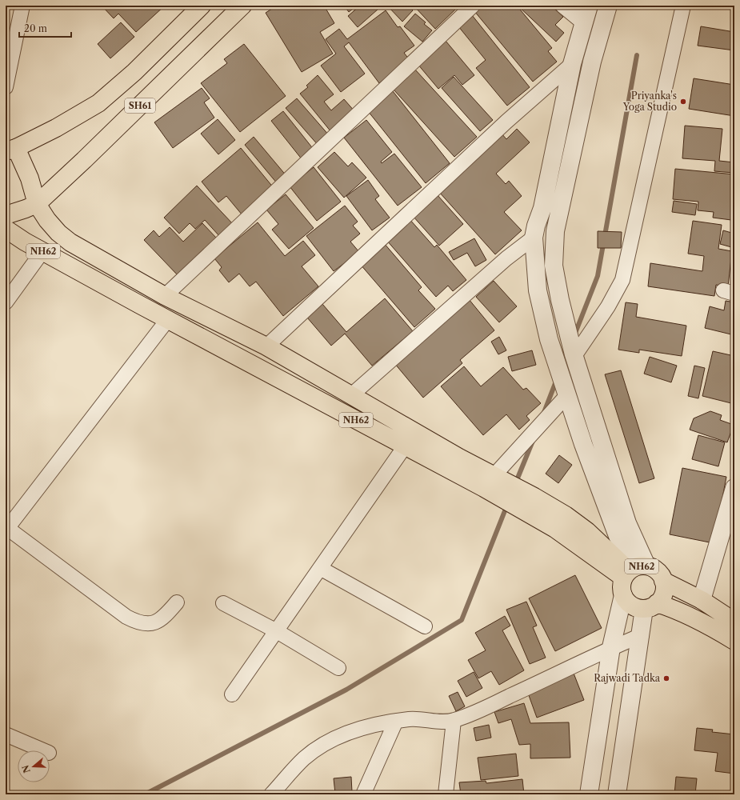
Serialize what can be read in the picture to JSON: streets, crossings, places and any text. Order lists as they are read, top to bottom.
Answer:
{
  "streets": {
    "main road": ["SH61", "NH62"]
  },
  "crossings": [
    ["SH61", "NH62"]
  ],
  "places": ["Priyanka's Yoga Studio", "Rajwadi Tadka"],
  "scale_bar": "20 m",
  "north": "left"
}
